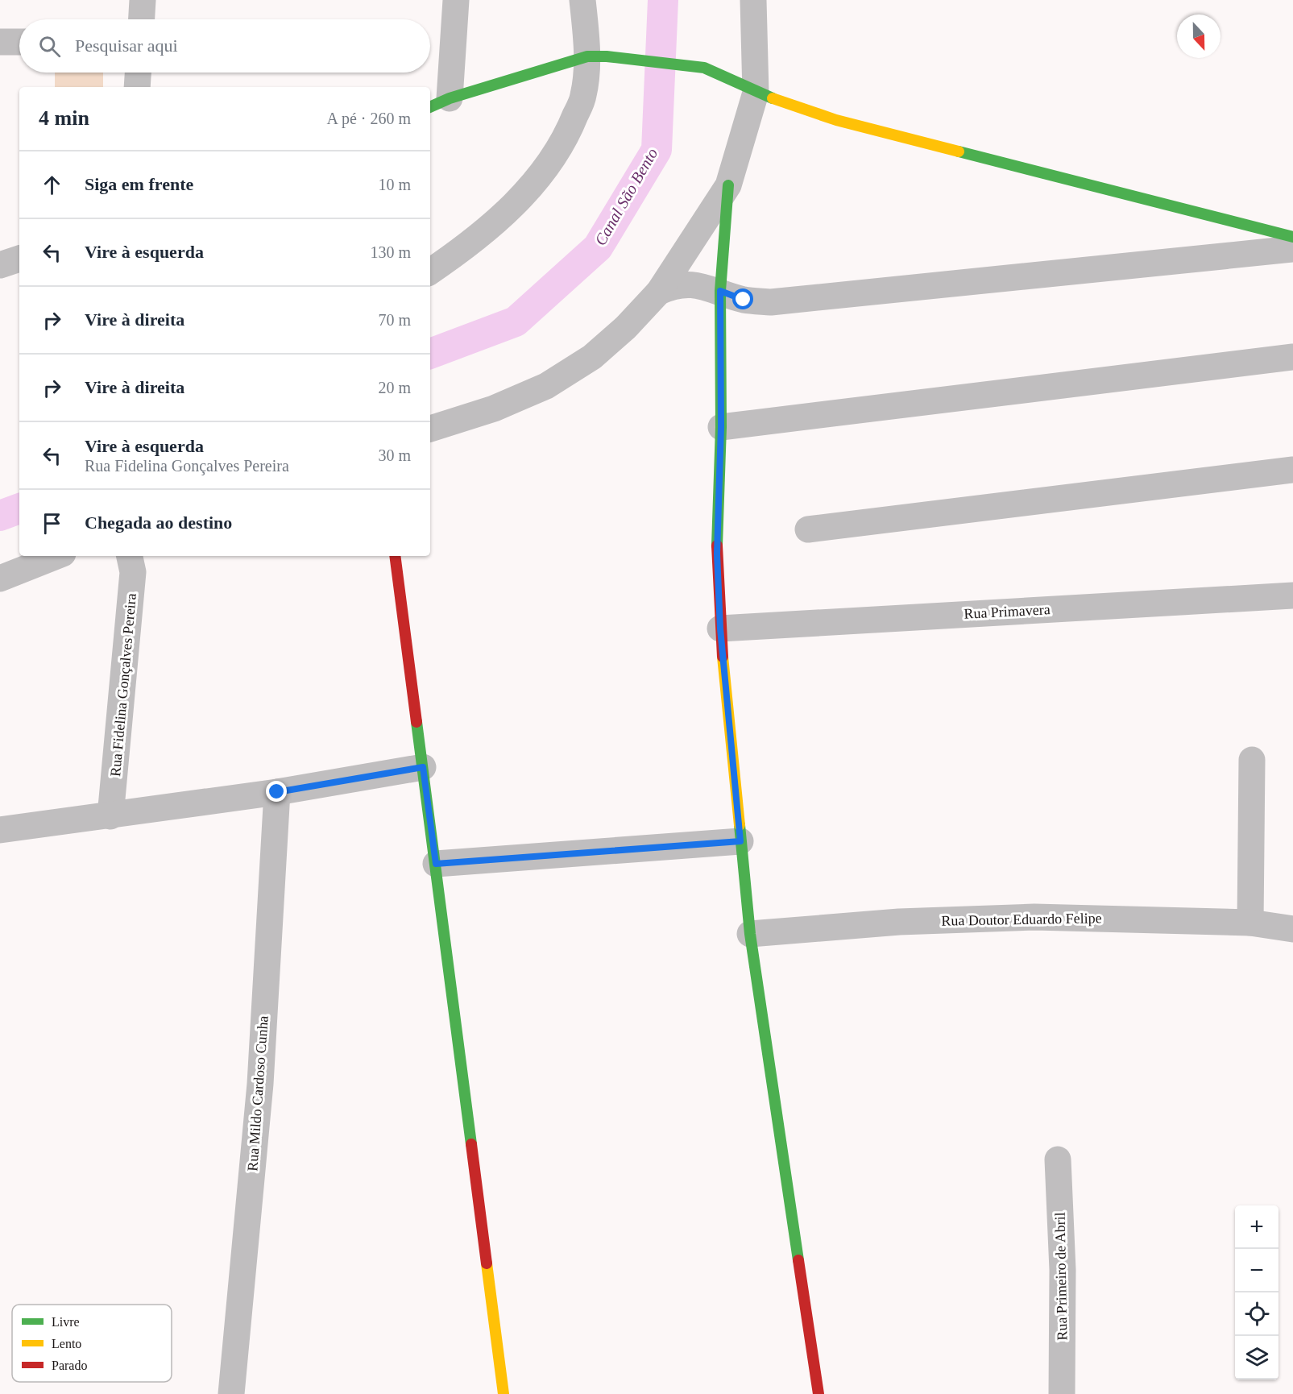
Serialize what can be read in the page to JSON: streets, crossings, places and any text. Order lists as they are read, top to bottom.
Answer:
{
  "streets": {
    "street": [
      "Rua Primavera",
      "Rua Fidelina Gonçalves Pereira",
      "Rua Doutor Eduardo Felipe",
      "Rua Mildo Cardoso Cunha",
      "Rua Primeiro de Abril"
    ]
  },
  "water": ["Canal São Bento"],
  "legend": ["Livre", "Lento", "Parado"],
  "north": "bottom",
  "page": {
    "search": "Pesquisar aqui",
    "heading": ["4 min", "A pé · 260 m"],
    "list": [
      ["Siga em frente", "10 m"],
      ["Vire à esquerda", "130 m"],
      ["Vire à direita", "70 m"],
      ["Vire à direita", "20 m"],
      ["Vire à esquerda", "Rua Fidelina Gonçalves Pereira", "30 m"],
      "Chegada ao destino"
    ],
    "map_buttons": ["+", "−"]
  }
}
